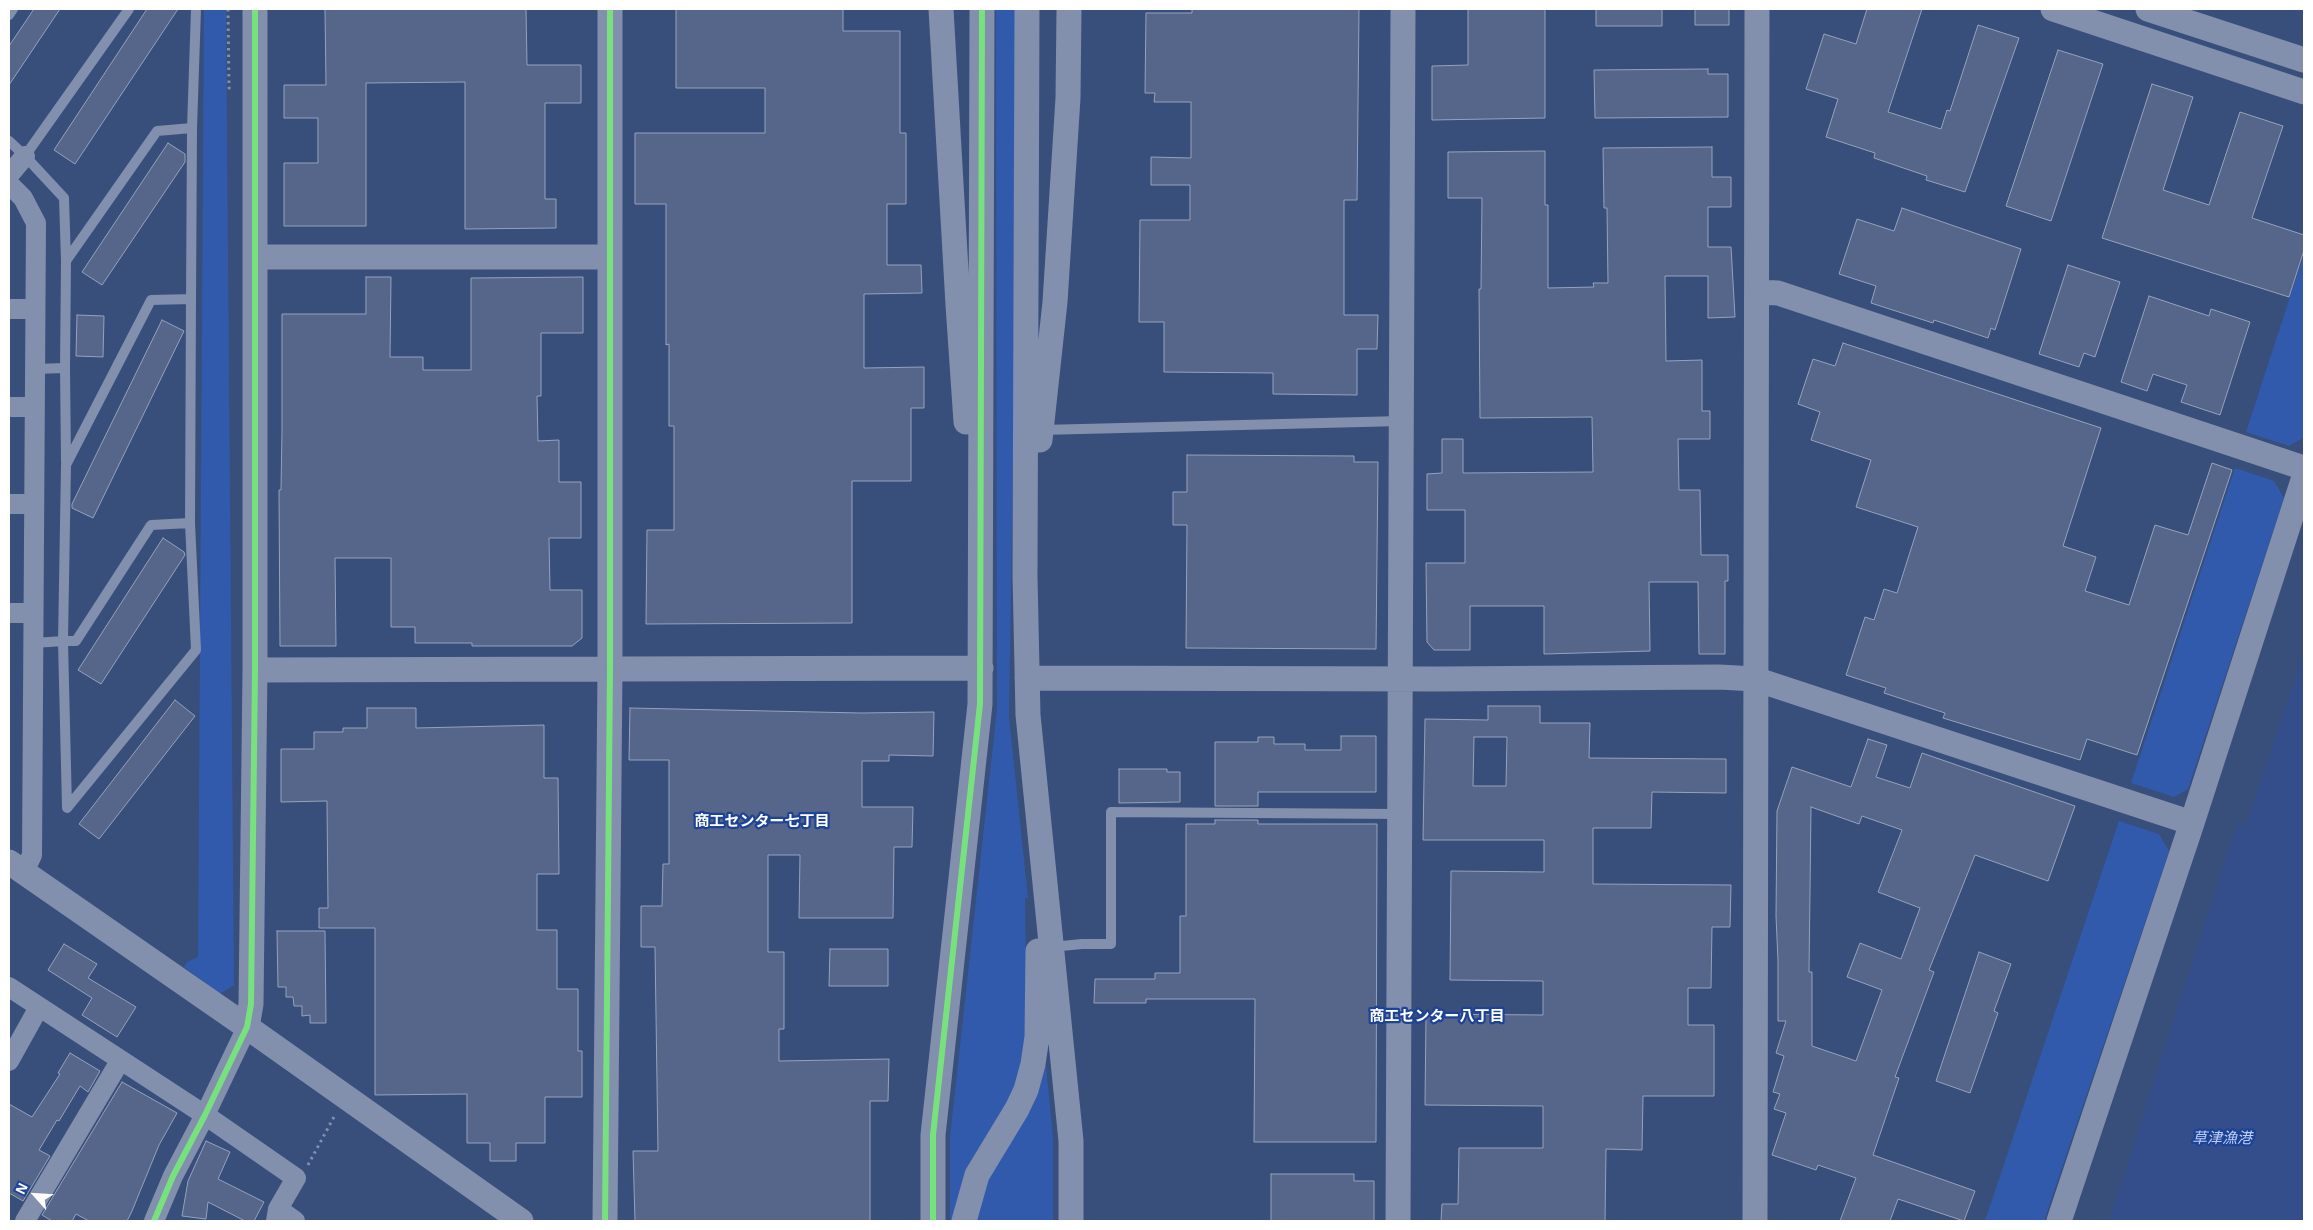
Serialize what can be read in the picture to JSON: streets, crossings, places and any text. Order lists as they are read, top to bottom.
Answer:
{
  "districts": ["商工センター七丁目", "商工センター八丁目"],
  "water": ["草津漁港"],
  "north": "top left"
}
